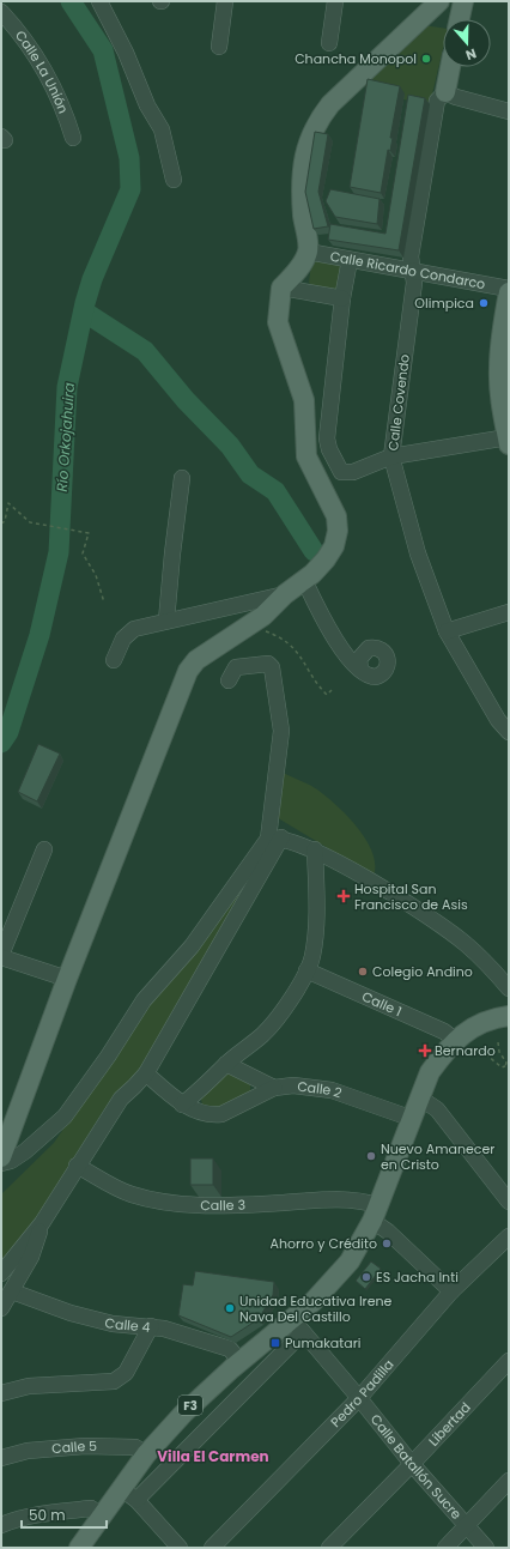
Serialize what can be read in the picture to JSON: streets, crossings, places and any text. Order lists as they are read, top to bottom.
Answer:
{
  "streets": {
    "main road": ["Calle Covendo", "F3"],
    "street": [
      "Calle La Unión",
      "Calle Ricardo Condarco",
      "Calle 1",
      "Calle 2",
      "Calle 3",
      "Calle 4",
      "Pedro Padilla",
      "Libertad",
      "Calle 5",
      "Calle Batallón Sucre"
    ]
  },
  "crossings": [
    ["Calle Ricardo Condarco", "Calle Covendo"],
    ["Calle 1", "F3"],
    ["Calle 2", "F3"],
    ["Calle 3", "F3"],
    ["Calle 4", "F3"],
    ["Pedro Padilla", "Calle Batallón Sucre"],
    ["F3", "Calle 5"],
    ["F3", "Calle Batallón Sucre"],
    ["Libertad", "Calle Batallón Sucre"]
  ],
  "districts": ["Villa El Carmen"],
  "water": ["Río Orkojahuira"],
  "places": {
    "other": [
      "Chancha Monopol",
      "Olimpica",
      "Colegio Andino",
      "Nuevo Amanecer en Cristo",
      "Ahorro y Crédito",
      "ES Jacha Inti",
      "Unidad Educativa Irene Nava Del Castillo"
    ],
    "health": ["Hospital San Francisco de Asis", "Bernardo"],
    "transit": ["Pumakatari"]
  },
  "scale_bar": "50 m",
  "north": "bottom"
}
